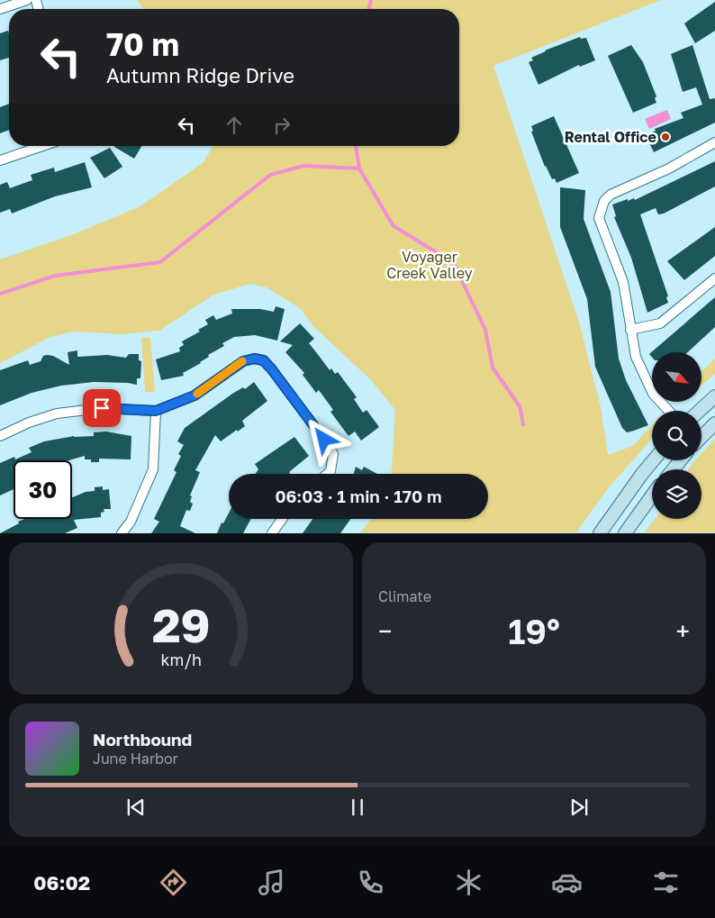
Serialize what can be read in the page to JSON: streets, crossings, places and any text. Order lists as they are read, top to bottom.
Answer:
{
  "parks": ["Voyager Creek Valley"],
  "places": ["Rental Office"],
  "north": "bottom right",
  "page": {
    "turn": ["70 m", "Autumn Ridge Drive"],
    "limit": "30",
    "trip": "06:03 · 1 min · 170 m",
    "tile": "Climate",
    "heat": ["−", "19°", "+"],
    "song": ["Northbound", "June Harbor"],
    "tabs": "06:02",
    "gauge": ["29", "km/h"]
  }
}
